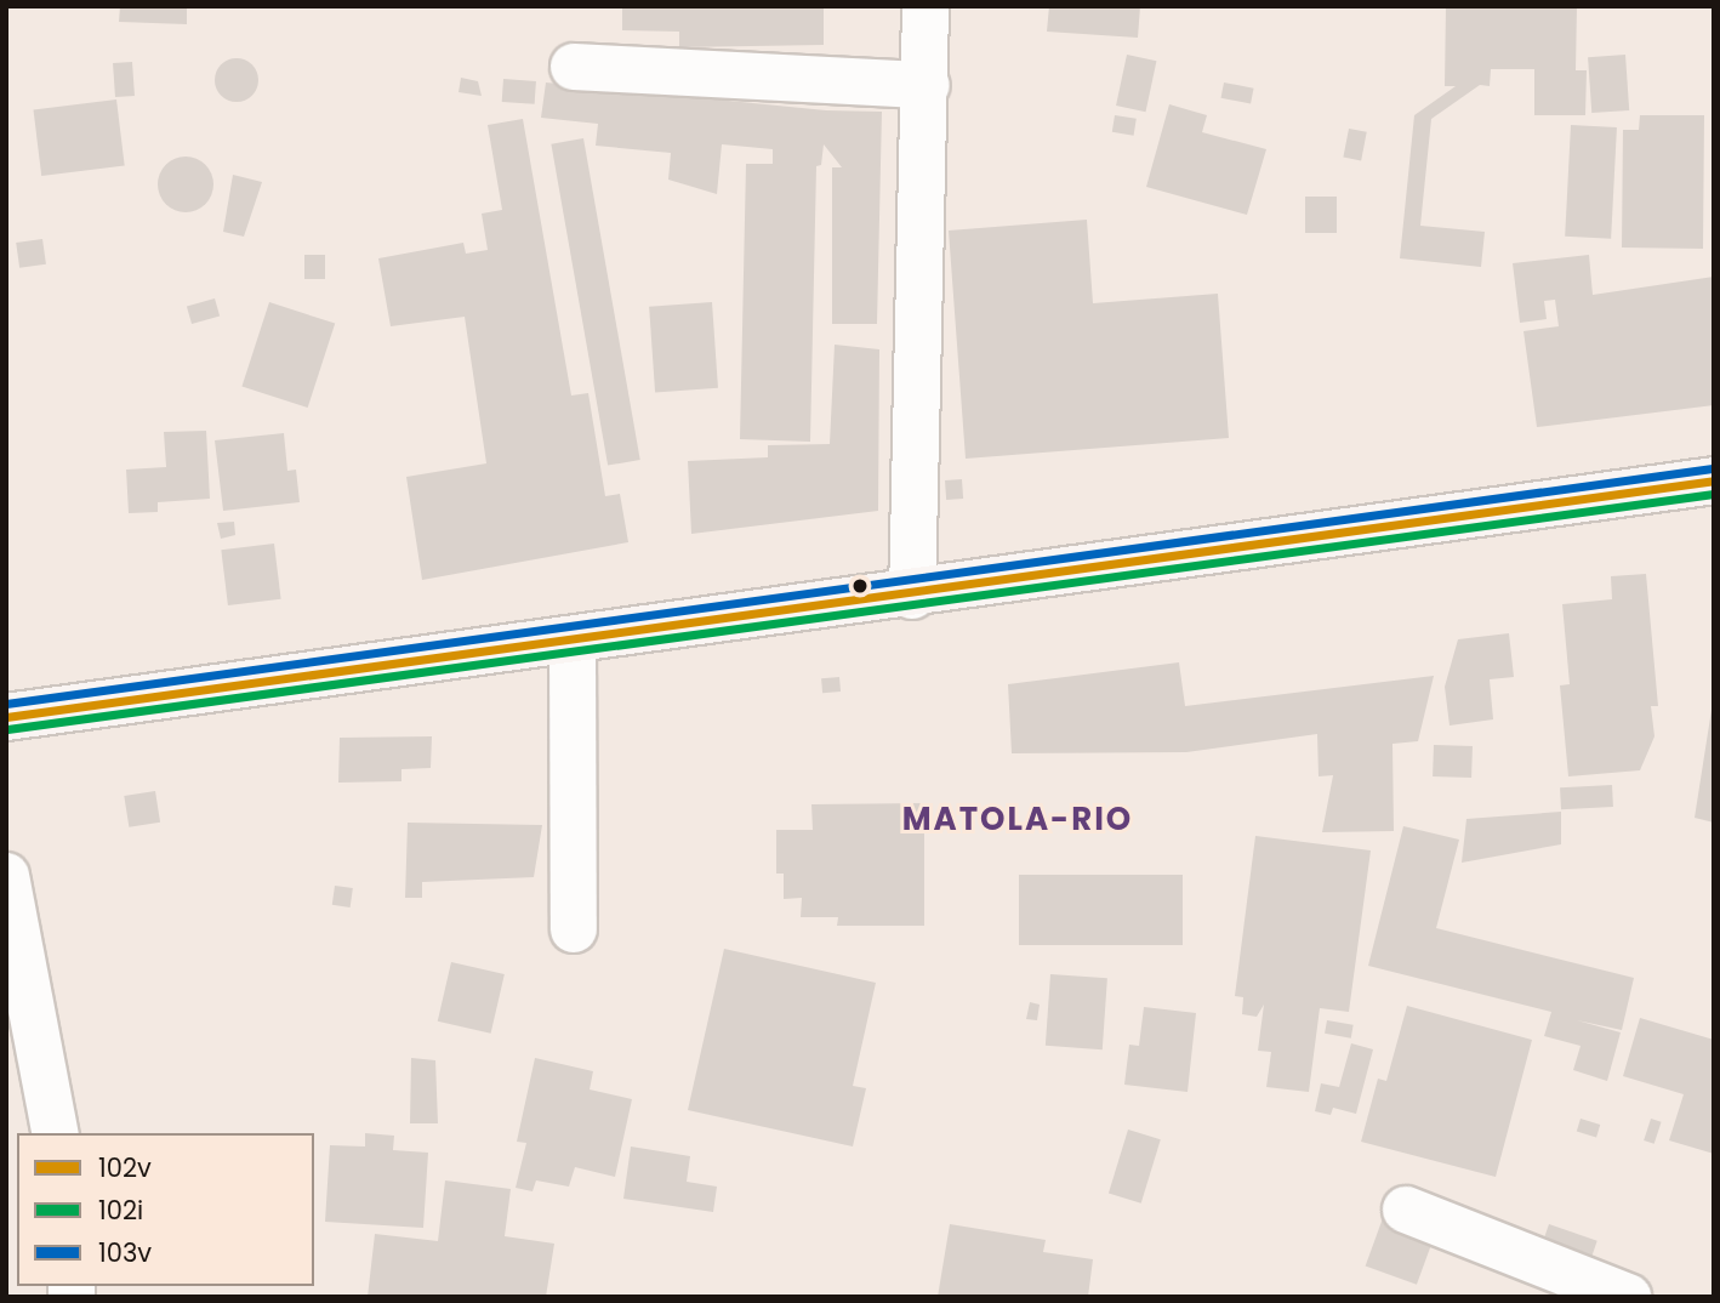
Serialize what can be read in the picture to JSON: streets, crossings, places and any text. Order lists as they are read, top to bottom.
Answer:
{
  "districts": ["MATOLA-RIO"],
  "lines": ["transit line 103v", "transit line 102v", "transit line 102i"],
  "legend": ["102v", "102i", "103v"]
}
